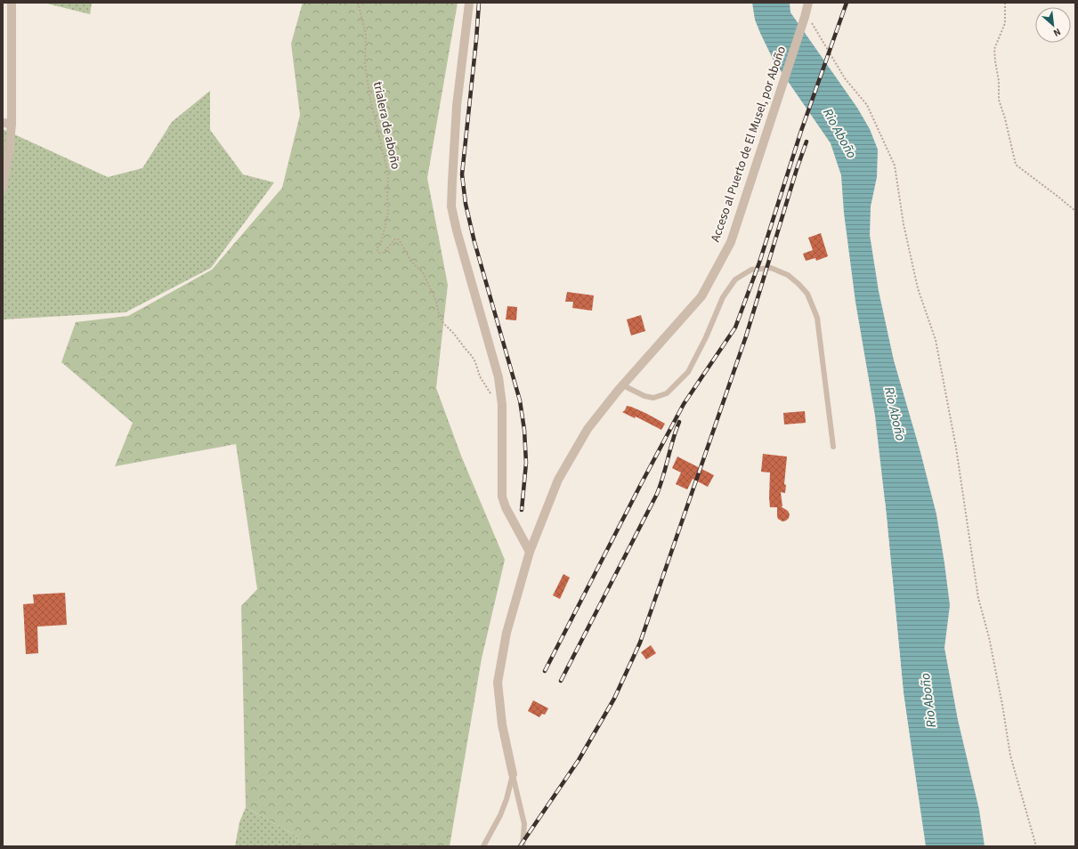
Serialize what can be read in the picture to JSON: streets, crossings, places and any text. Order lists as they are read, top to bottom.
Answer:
{
  "streets": {
    "street": ["Acceso al Puerto de El Musel, por Aboño"],
    "path": ["trialera de aboño"]
  },
  "water": ["Rio Aboño"],
  "north": "bottom right"
}
